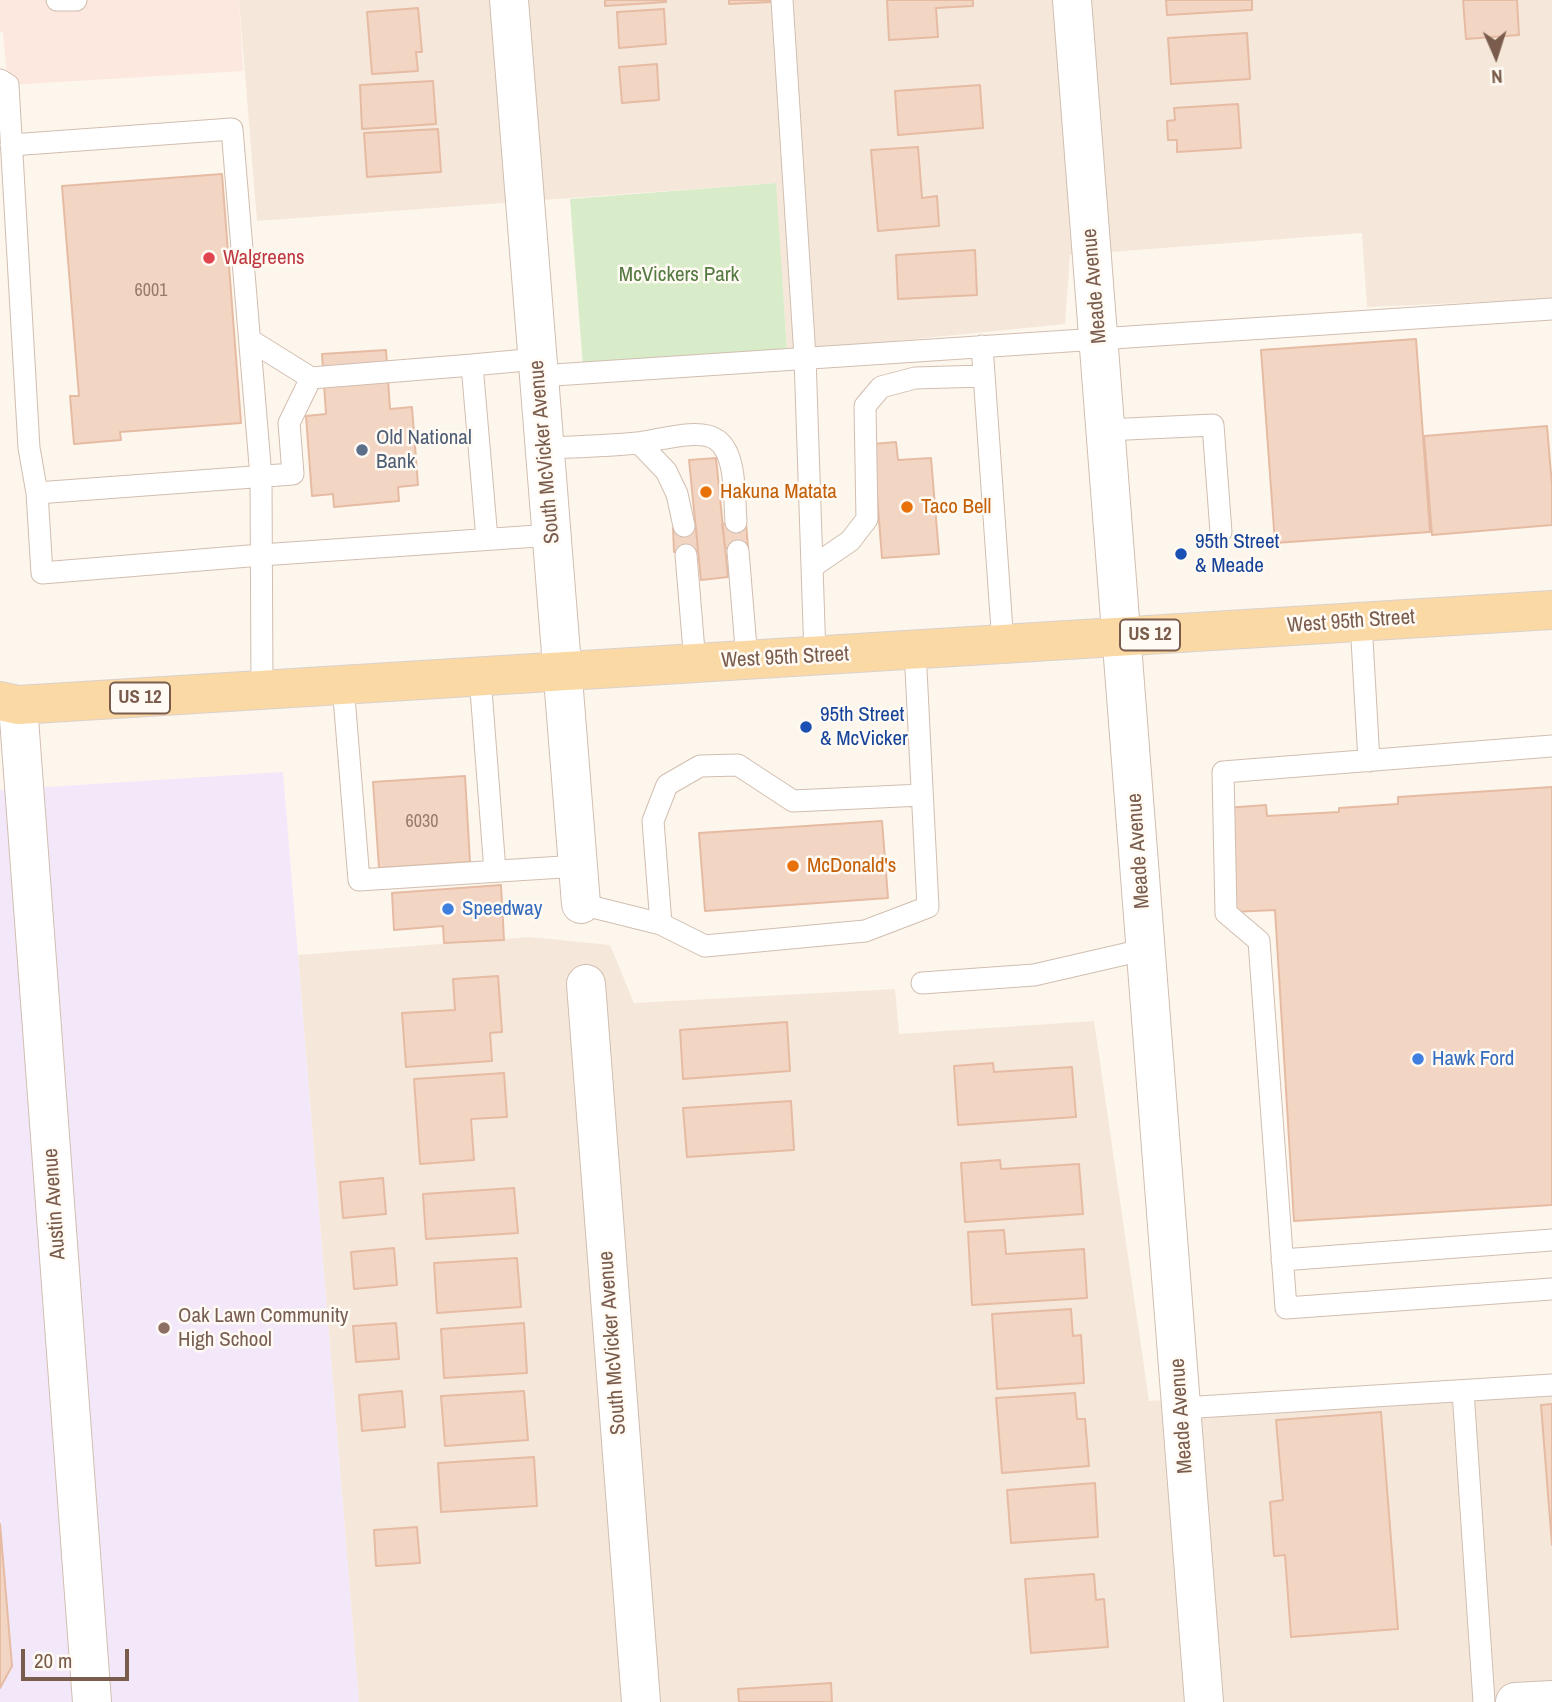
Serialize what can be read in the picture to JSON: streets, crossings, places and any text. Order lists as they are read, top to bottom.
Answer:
{
  "streets": {
    "main road": ["West 95th Street", "US 12"],
    "street": ["Meade Avenue", "South McVicker Avenue", "Austin Avenue"]
  },
  "crossings": [
    ["Meade Avenue", "West 95th Street"],
    ["South McVicker Avenue", "West 95th Street"],
    ["West 95th Street", "Austin Avenue"]
  ],
  "parks": ["McVickers Park"],
  "places": [
    "Walgreens",
    "Old National Bank",
    "Hakuna Matata",
    "Taco Bell",
    "95th Street & Meade",
    "95th Street & McVicker",
    "McDonald's",
    "Speedway",
    "Hawk Ford",
    "Oak Lawn Community High School"
  ],
  "house_numbers": ["6001", "6030"],
  "scale_bar": "20 m",
  "north": "bottom"
}
